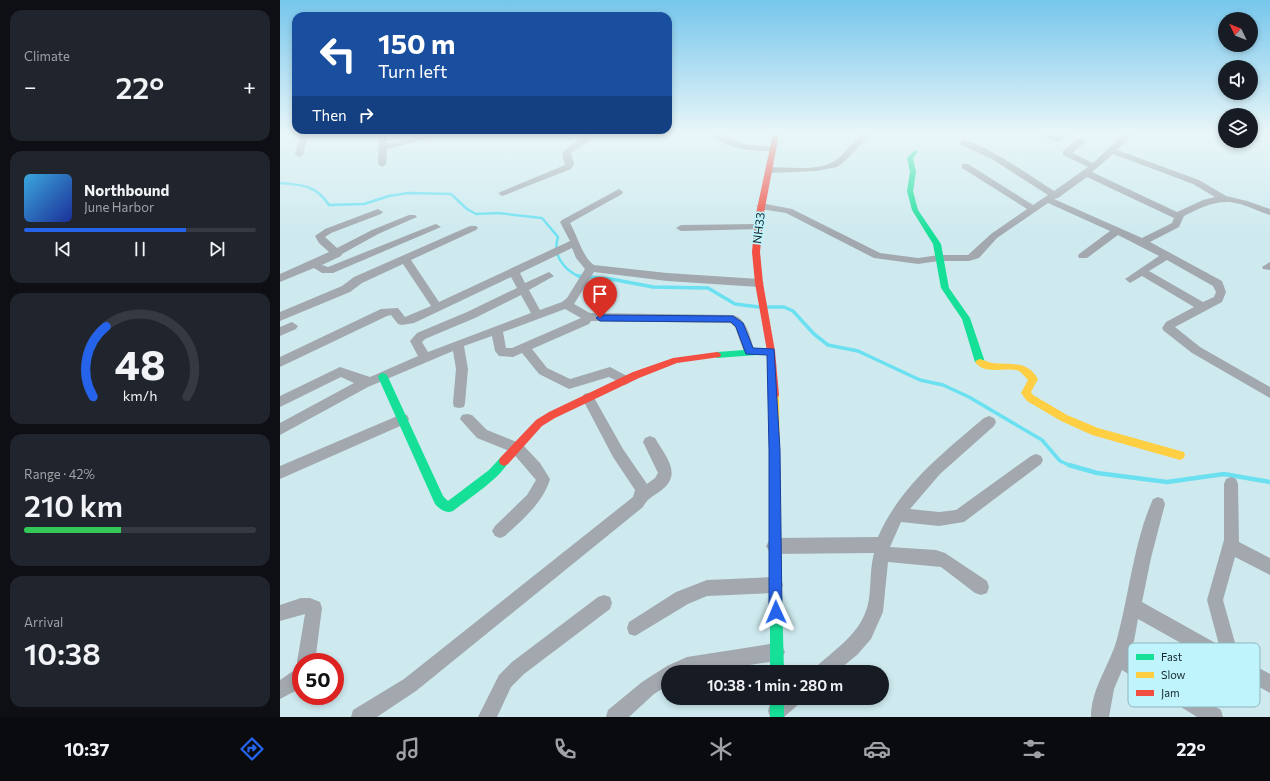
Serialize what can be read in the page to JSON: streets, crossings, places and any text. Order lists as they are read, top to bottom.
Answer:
{
  "streets": {
    "street": ["NH33"]
  },
  "legend": ["Fast", "Slow", "Jam"],
  "north": "top left",
  "page": {
    "tile": [
      "Climate",
      ["Range · 42%", "210 km"],
      ["Arrival", "10:38"]
    ],
    "turn": ["150 m", "Turn left"],
    "heat": ["−", "22°", "+"],
    "then": "Then",
    "song": ["Northbound", "June Harbor"],
    "limit": "50",
    "trip": "10:38 · 1 min · 280 m",
    "tabs": ["10:37", "22°"],
    "gauge": ["48", "km/h"]
  }
}
